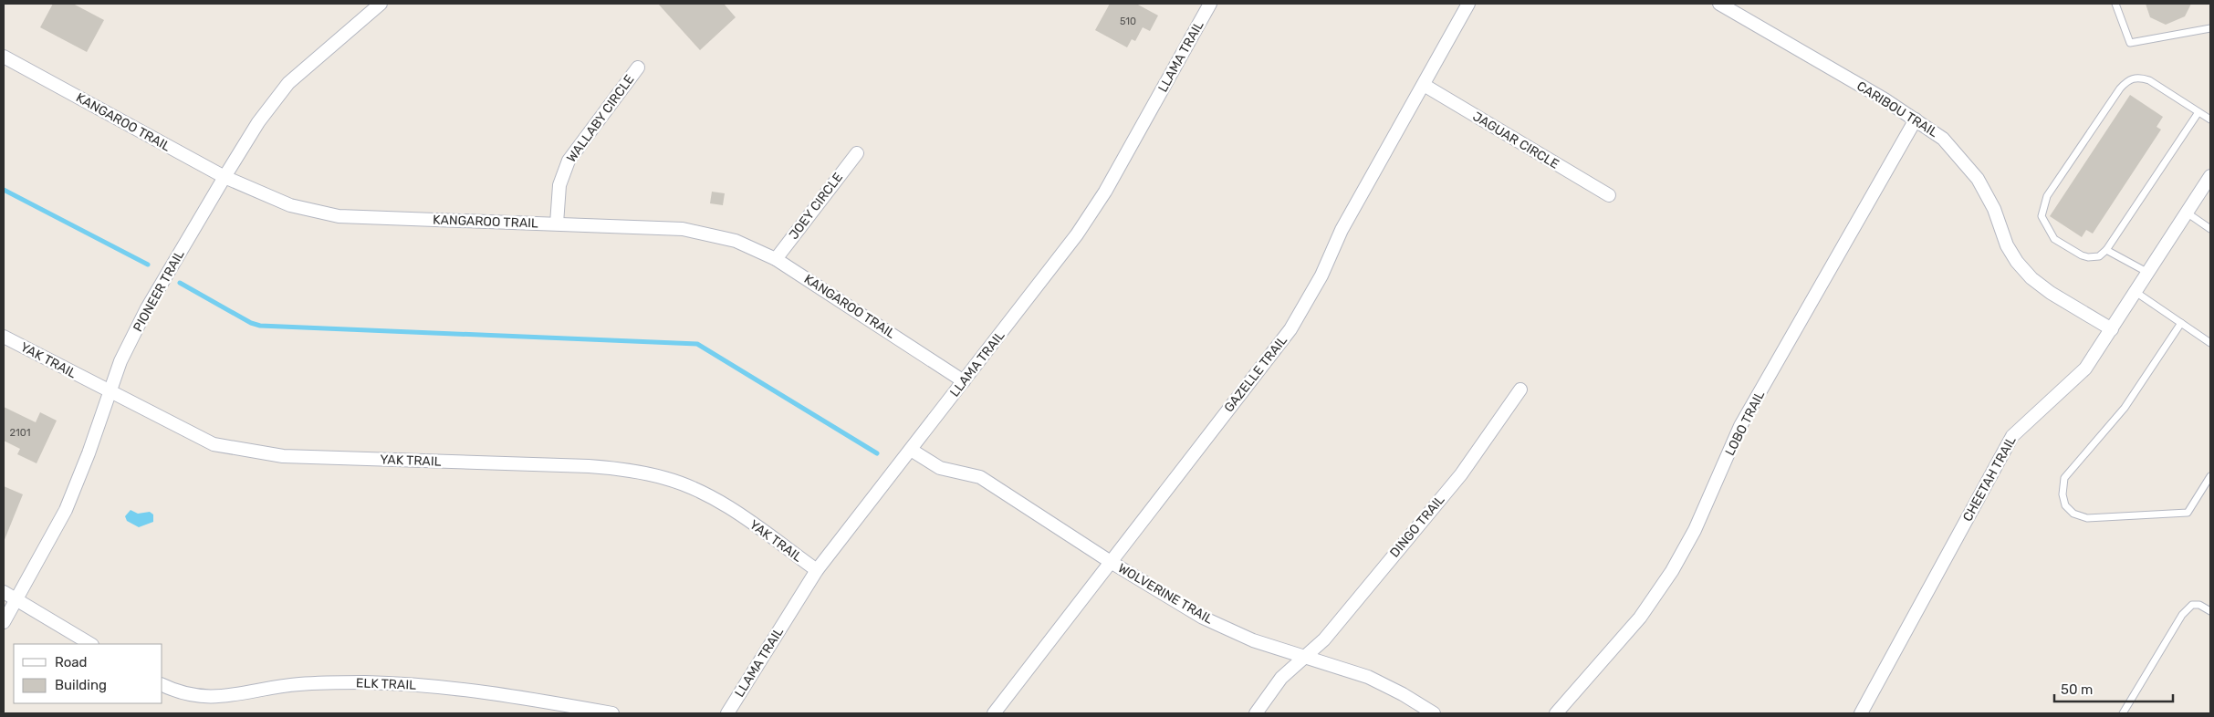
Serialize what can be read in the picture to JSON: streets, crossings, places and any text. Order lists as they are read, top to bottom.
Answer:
{
  "streets": {
    "street": [
      "LLAMA TRAIL",
      "CARIBOU TRAIL",
      "WALLABY CIRCLE",
      "KANGAROO TRAIL",
      "JAGUAR CIRCLE",
      "JOEY CIRCLE",
      "PIONEER TRAIL",
      "YAK TRAIL",
      "GAZELLE TRAIL",
      "LOBO TRAIL",
      "CHEETAH TRAIL",
      "DINGO TRAIL",
      "WOLVERINE TRAIL",
      "ELK TRAIL"
    ]
  },
  "crossings": [
    ["LLAMA TRAIL", "KANGAROO TRAIL"],
    ["LLAMA TRAIL", "YAK TRAIL"],
    ["LLAMA TRAIL", "WOLVERINE TRAIL"],
    ["CARIBOU TRAIL", "LOBO TRAIL"],
    ["CARIBOU TRAIL", "CHEETAH TRAIL"],
    ["WALLABY CIRCLE", "KANGAROO TRAIL"],
    ["KANGAROO TRAIL", "JOEY CIRCLE"],
    ["KANGAROO TRAIL", "PIONEER TRAIL"],
    ["JAGUAR CIRCLE", "GAZELLE TRAIL"],
    ["PIONEER TRAIL", "YAK TRAIL"],
    ["GAZELLE TRAIL", "WOLVERINE TRAIL"],
    ["DINGO TRAIL", "WOLVERINE TRAIL"]
  ],
  "house_numbers": ["510", "2101"],
  "legend": ["Road", "Building"],
  "scale_bar": "50 m"
}
